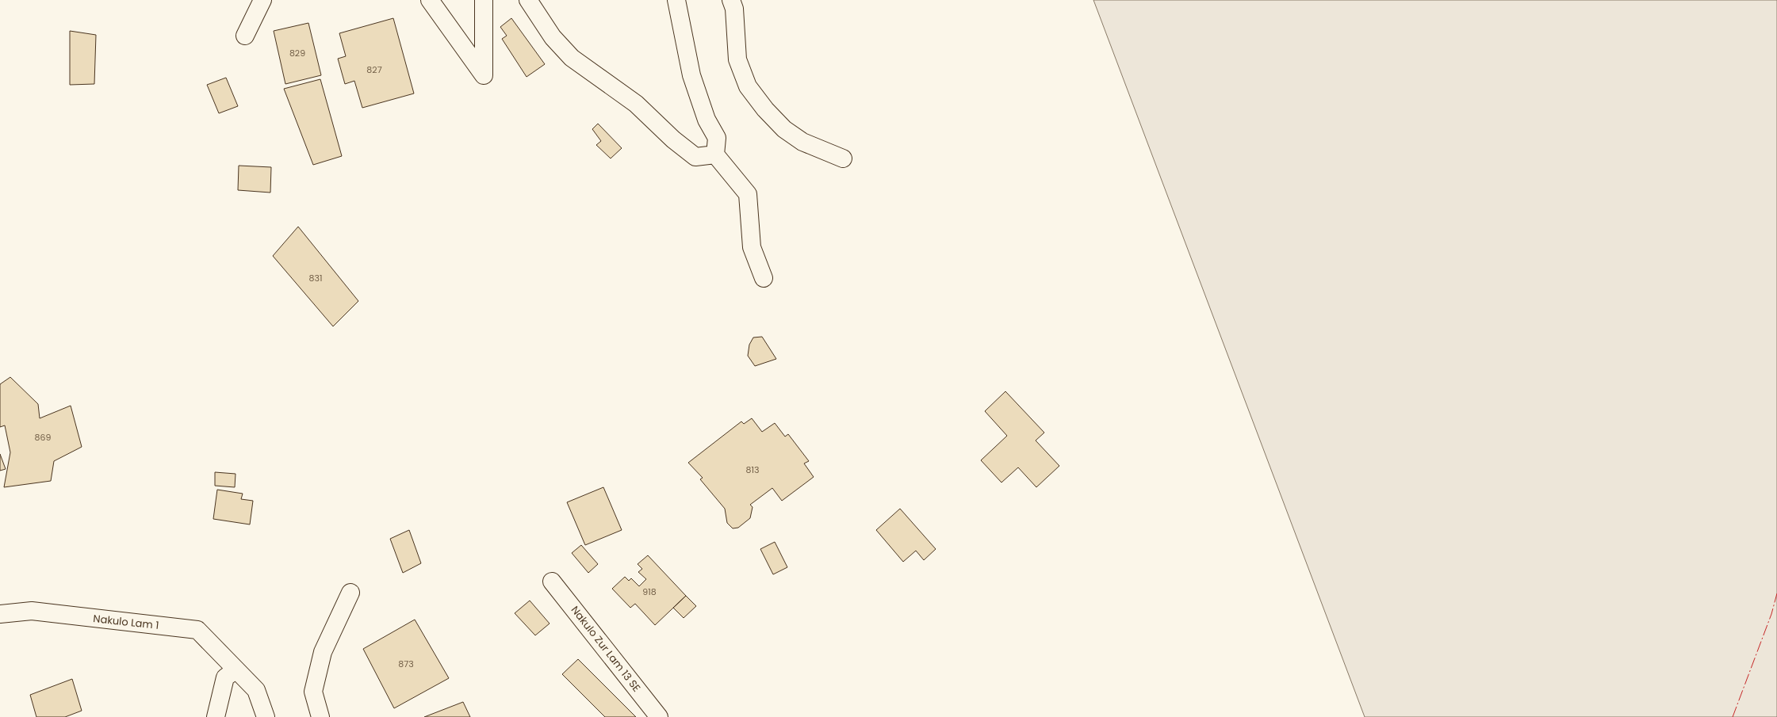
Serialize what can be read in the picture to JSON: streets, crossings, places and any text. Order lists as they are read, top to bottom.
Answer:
{
  "streets": {
    "street": ["Nakulo Lam 1", "Nakulo Zur Lam 13 SE"]
  },
  "house_numbers": [
    "829",
    "827",
    "831",
    "869",
    "813",
    "918",
    "873"
  ]
}
